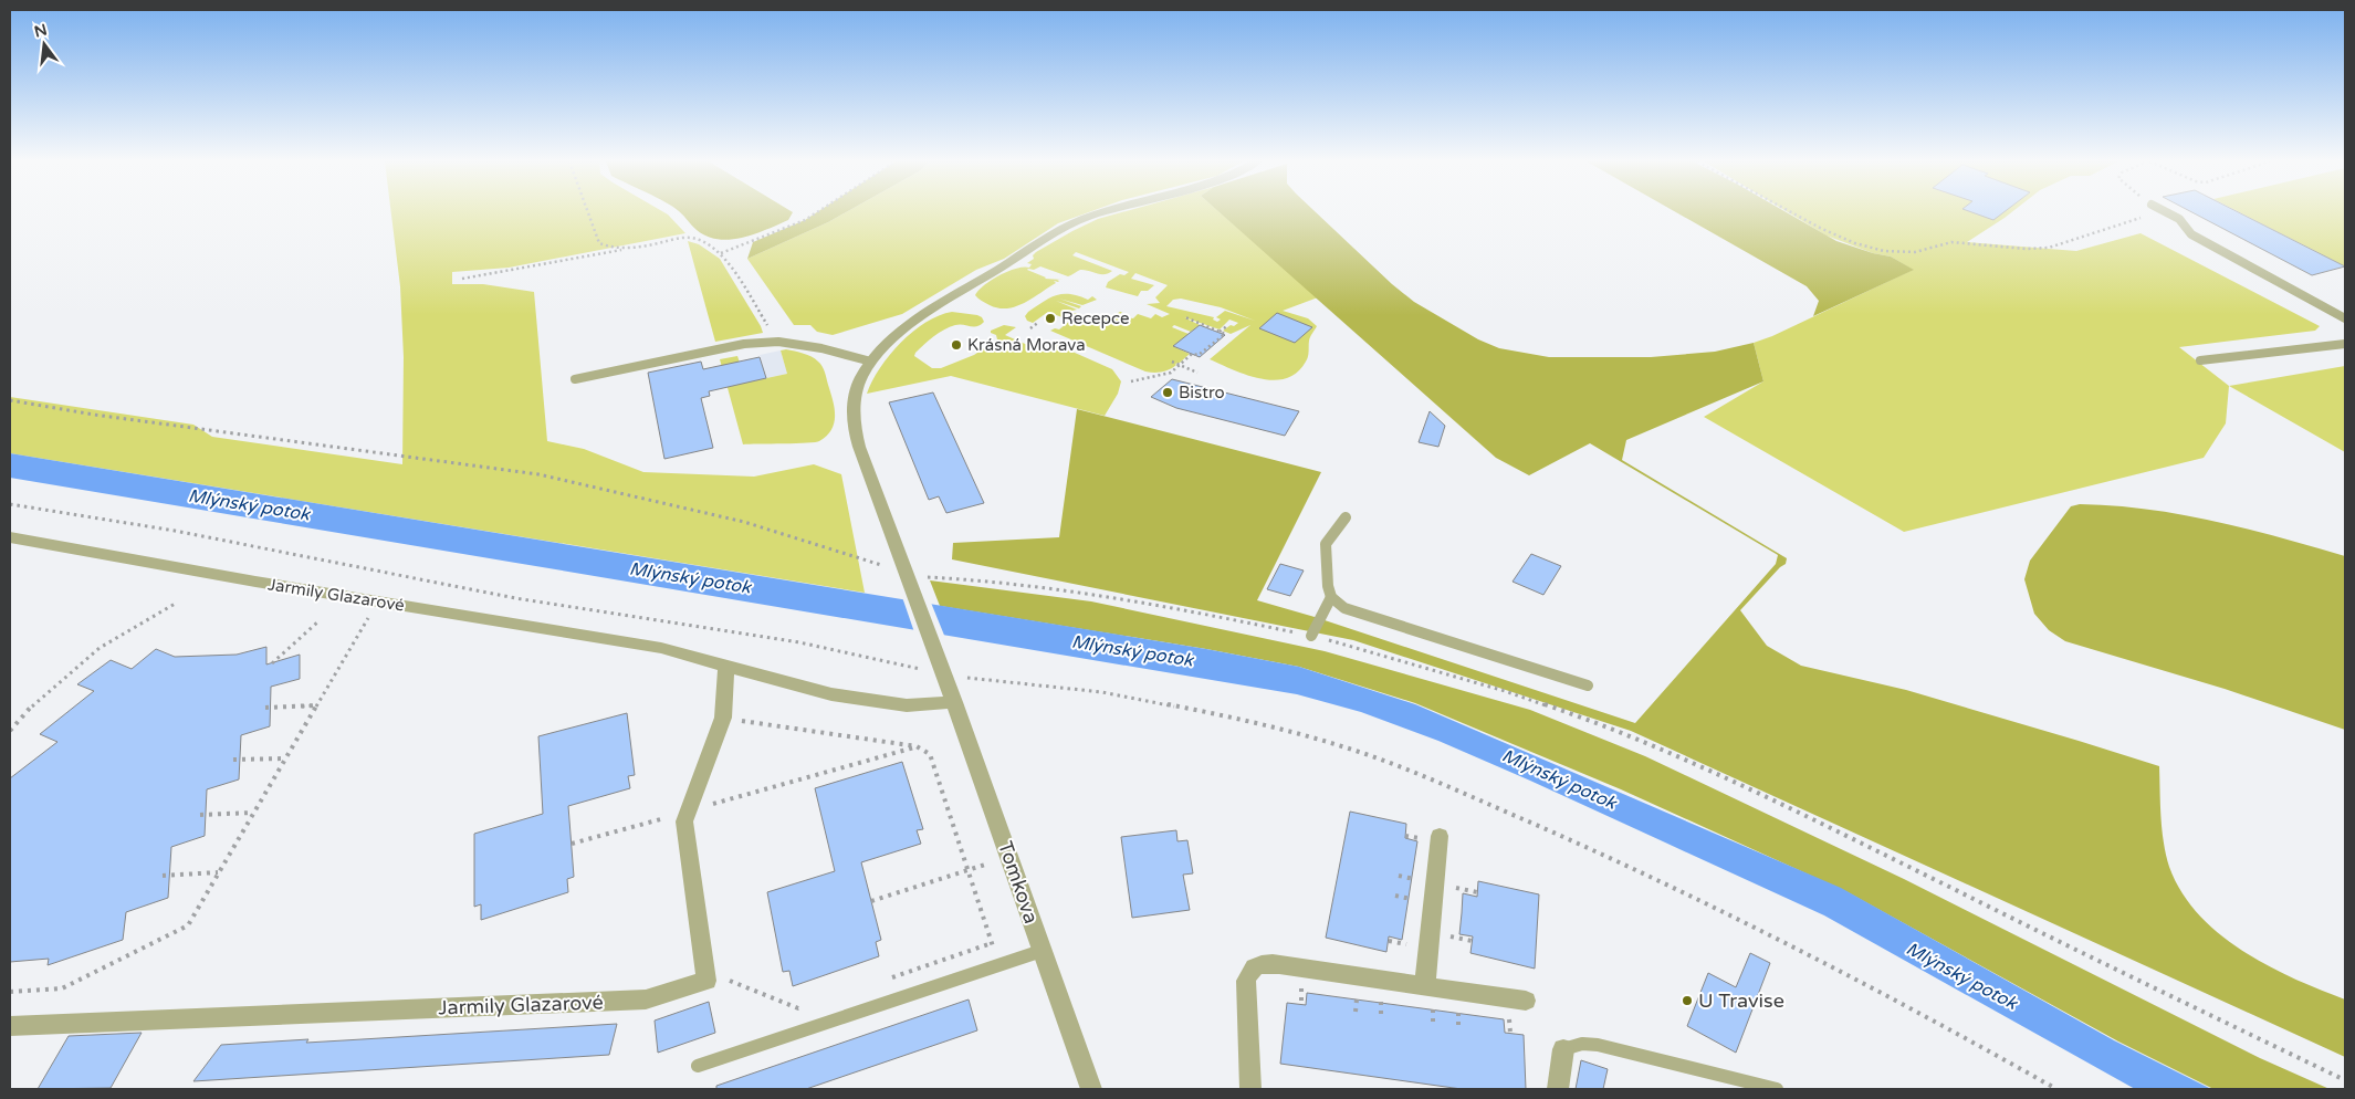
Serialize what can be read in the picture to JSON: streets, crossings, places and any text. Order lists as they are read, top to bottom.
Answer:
{
  "streets": {
    "street": ["Jarmily Glazarové", "Tomkova"]
  },
  "crossings": [
    ["Jarmily Glazarové", "Tomkova"]
  ],
  "water": ["Mlýnský potok"],
  "places": [
    "Recepce",
    "Krásná Morava",
    "Bistro",
    "U Travise"
  ],
  "north": "top"
}
